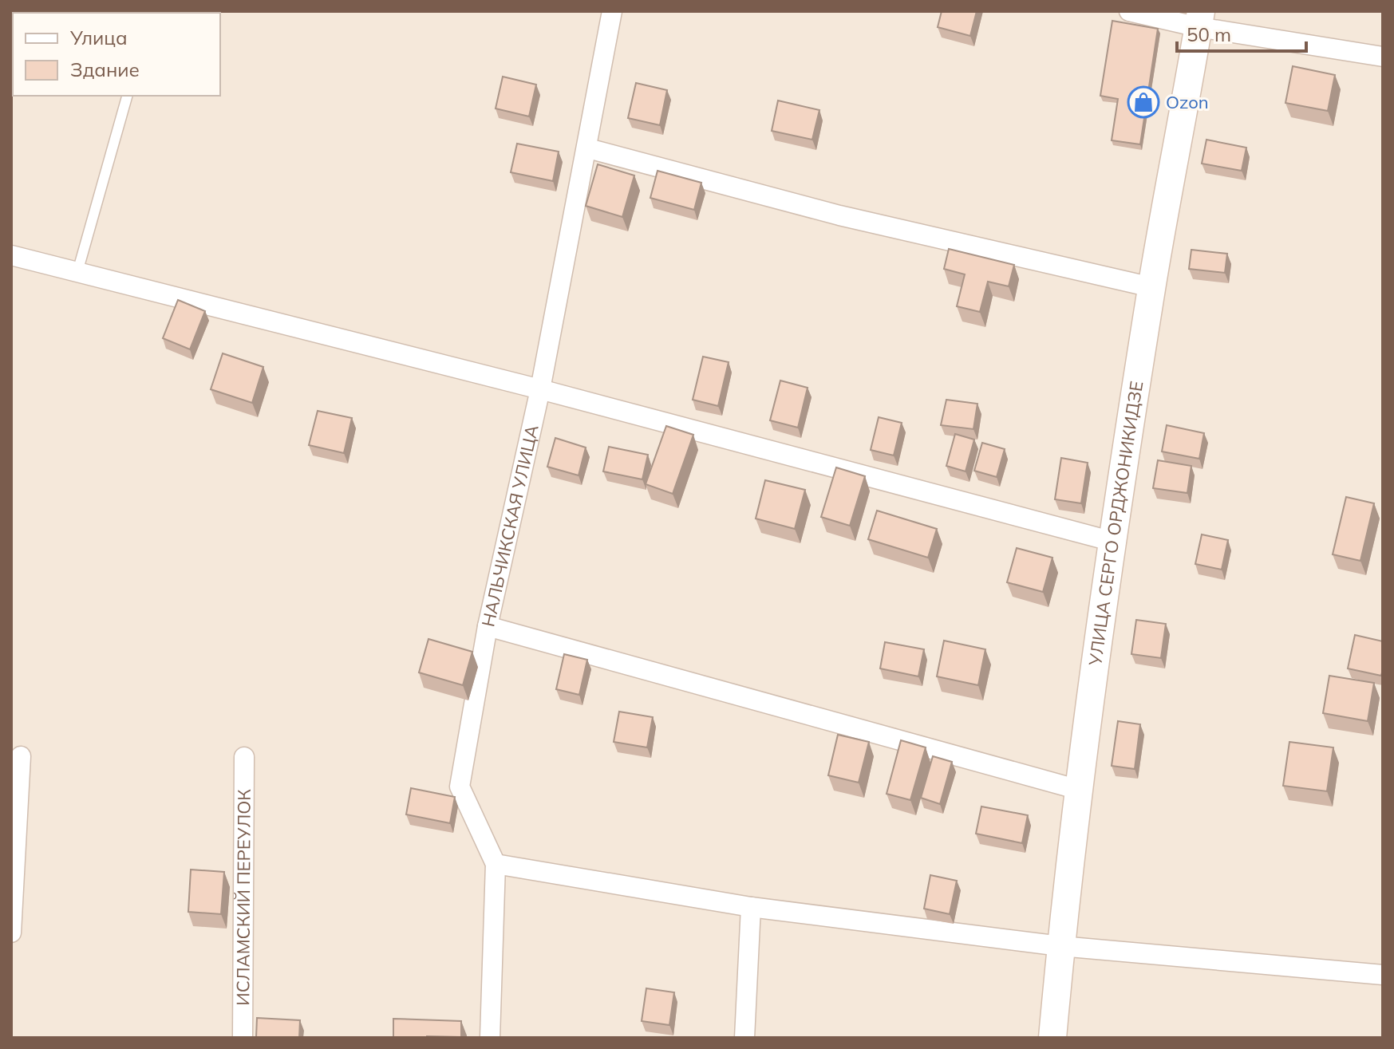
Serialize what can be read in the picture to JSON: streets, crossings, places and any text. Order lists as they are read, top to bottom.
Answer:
{
  "streets": {
    "street": ["УЛИЦА СЕРГО ОРДЖОНИКИДЗЕ", "НАЛЬЧИКСКАЯ УЛИЦА", "ИСЛАМСКИЙ ПЕРЕУЛОК"]
  },
  "places": {
    "shop": ["Ozon"]
  },
  "legend": ["Улица", "Здание"],
  "scale_bar": "50 m"
}
